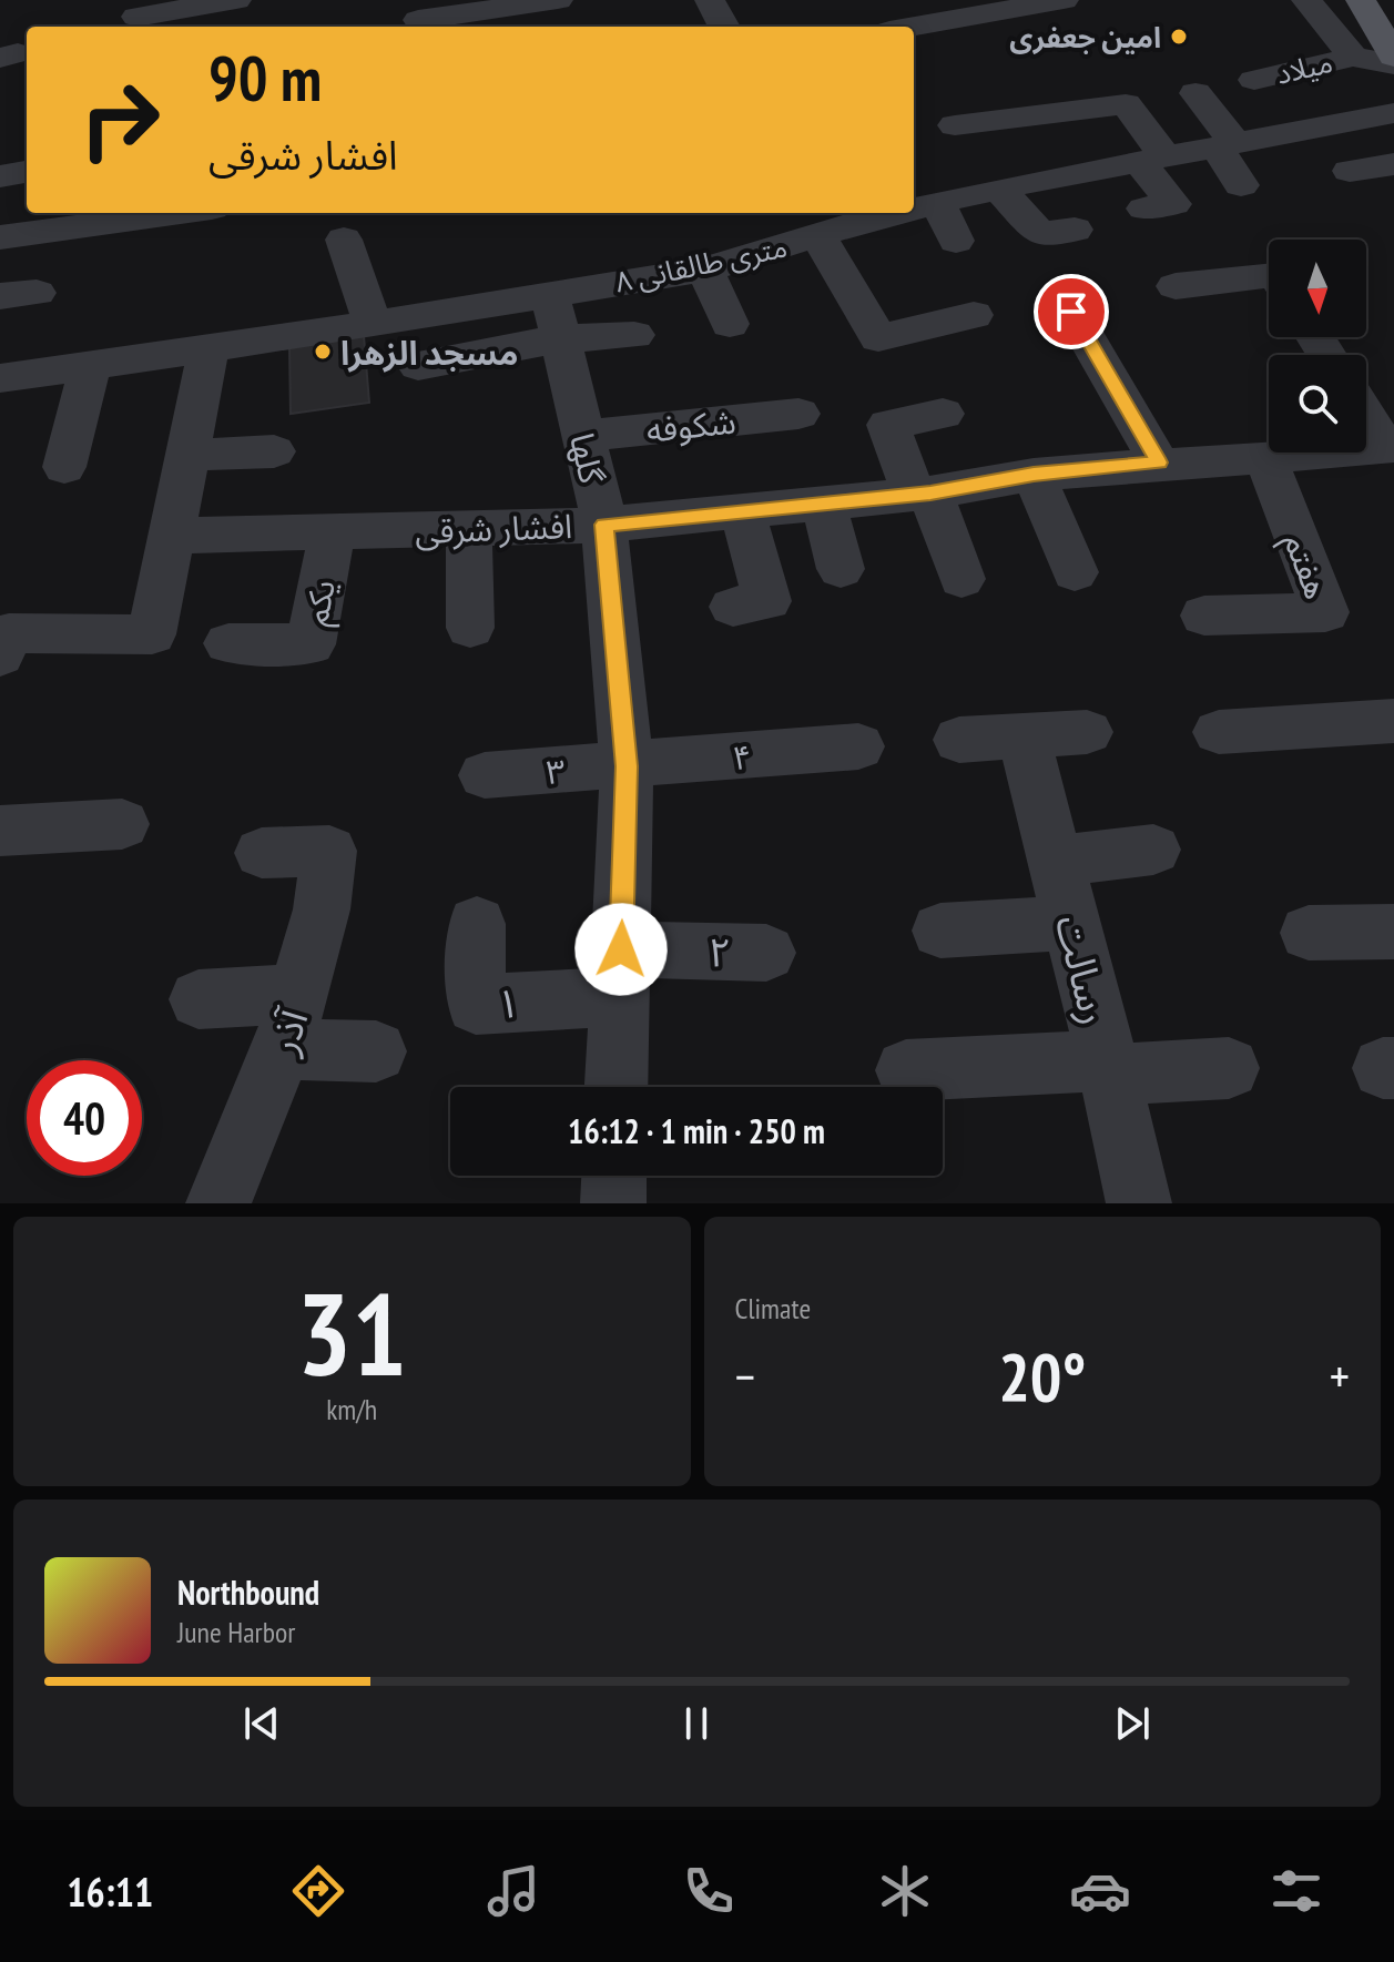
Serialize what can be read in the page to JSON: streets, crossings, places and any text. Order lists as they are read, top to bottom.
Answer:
{
  "streets": {
    "street": [
      "میلاد",
      "۸ متری طالقانی",
      "شکوفه",
      "گلها",
      "افشار شرقی",
      "هفتم",
      "یکم",
      "۴",
      "۳",
      "۲",
      "رسالت",
      "۱",
      "آذر"
    ]
  },
  "crossings": [
    ["۸ متری طالقانی", "گلها"],
    ["شکوفه", "گلها"],
    ["گلها", "افشار شرقی"],
    ["گلها", "۴"],
    ["گلها", "۳"],
    ["گلها", "۲"],
    ["گلها", "۱"],
    ["افشار شرقی", "هفتم"],
    ["افشار شرقی", "یکم"],
    ["۴", "۳"],
    ["۲", "۱"]
  ],
  "places": ["امین جعفری", "مسجد الزهرا"],
  "north": "bottom",
  "page": {
    "turn": ["90 m", "افشار شرقی"],
    "limit": "40",
    "trip": "16:12 · 1 min · 250 m",
    "tile": [
      ["31", "km/h"],
      "Climate"
    ],
    "heat": ["−", "20°", "+"],
    "song": ["Northbound", "June Harbor"],
    "tabs": "16:11"
  }
}
